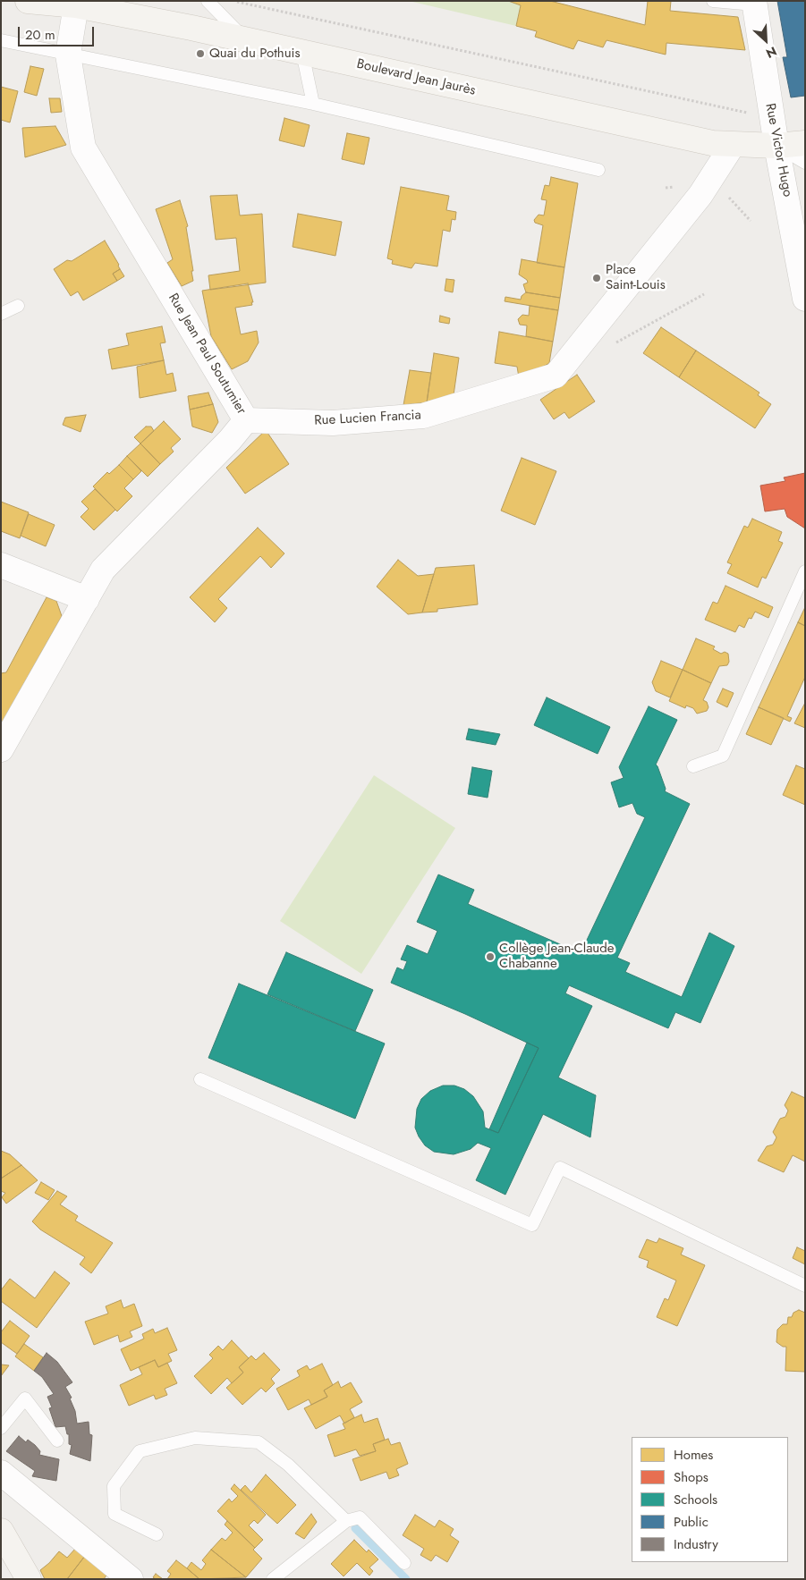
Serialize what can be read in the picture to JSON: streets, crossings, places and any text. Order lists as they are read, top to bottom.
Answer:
{
  "streets": {
    "main road": ["Boulevard Jean Jaurès"],
    "street": ["Rue Victor Hugo", "Rue Jean Paul Soutumier", "Rue Lucien Francia"]
  },
  "crossings": [
    ["Boulevard Jean Jaurès", "Rue Victor Hugo"],
    ["Boulevard Jean Jaurès", "Rue Jean Paul Soutumier"],
    ["Boulevard Jean Jaurès", "Rue Lucien Francia"],
    ["Rue Jean Paul Soutumier", "Rue Lucien Francia"]
  ],
  "places": ["Quai du Pothuis", "Place Saint-Louis", "Collège Jean-Claude Chabanne"],
  "legend": [
    "Homes",
    "Shops",
    "Schools",
    "Public",
    "Industry"
  ],
  "scale_bar": "20 m",
  "north": "bottom right"
}
